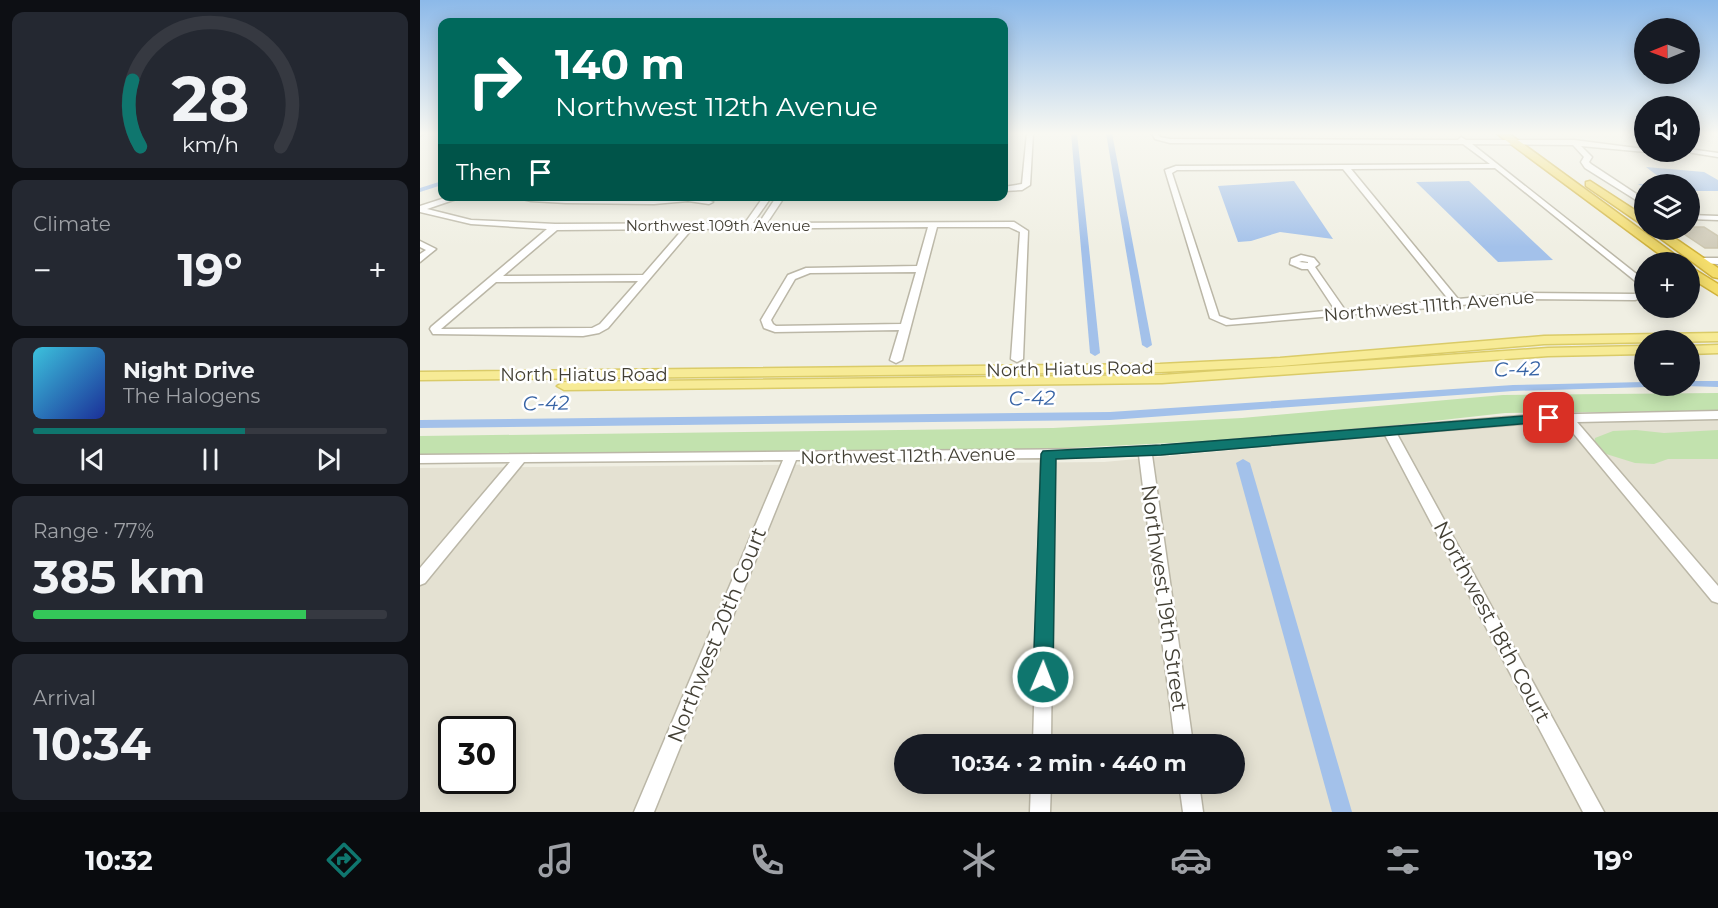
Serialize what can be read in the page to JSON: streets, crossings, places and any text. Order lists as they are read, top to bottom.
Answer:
{
  "streets": {
    "main road": ["North Hiatus Road"],
    "street": [
      "Northwest 109th Avenue",
      "Northwest 111th Avenue",
      "Northwest 112th Avenue",
      "Northwest 19th Street",
      "Northwest 18th Court",
      "Northwest 20th Court"
    ]
  },
  "crossings": [
    ["Northwest 112th Avenue", "Northwest 19th Street"],
    ["Northwest 112th Avenue", "Northwest 18th Court"],
    ["Northwest 112th Avenue", "Northwest 20th Court"]
  ],
  "water": ["C-42"],
  "north": "left",
  "page": {
    "map_buttons": ["+", "−"],
    "turn": ["140 m", "Northwest 112th Avenue"],
    "then": "Then",
    "tile": [
      "Climate",
      ["Range · 77%", "385 km"],
      ["Arrival", "10:34"]
    ],
    "heat": ["−", "19°", "+"],
    "song": ["Night Drive", "The Halogens"],
    "limit": "30",
    "trip": "10:34 · 2 min · 440 m",
    "tabs": ["10:32", "19°"],
    "gauge": ["28", "km/h"]
  }
}
